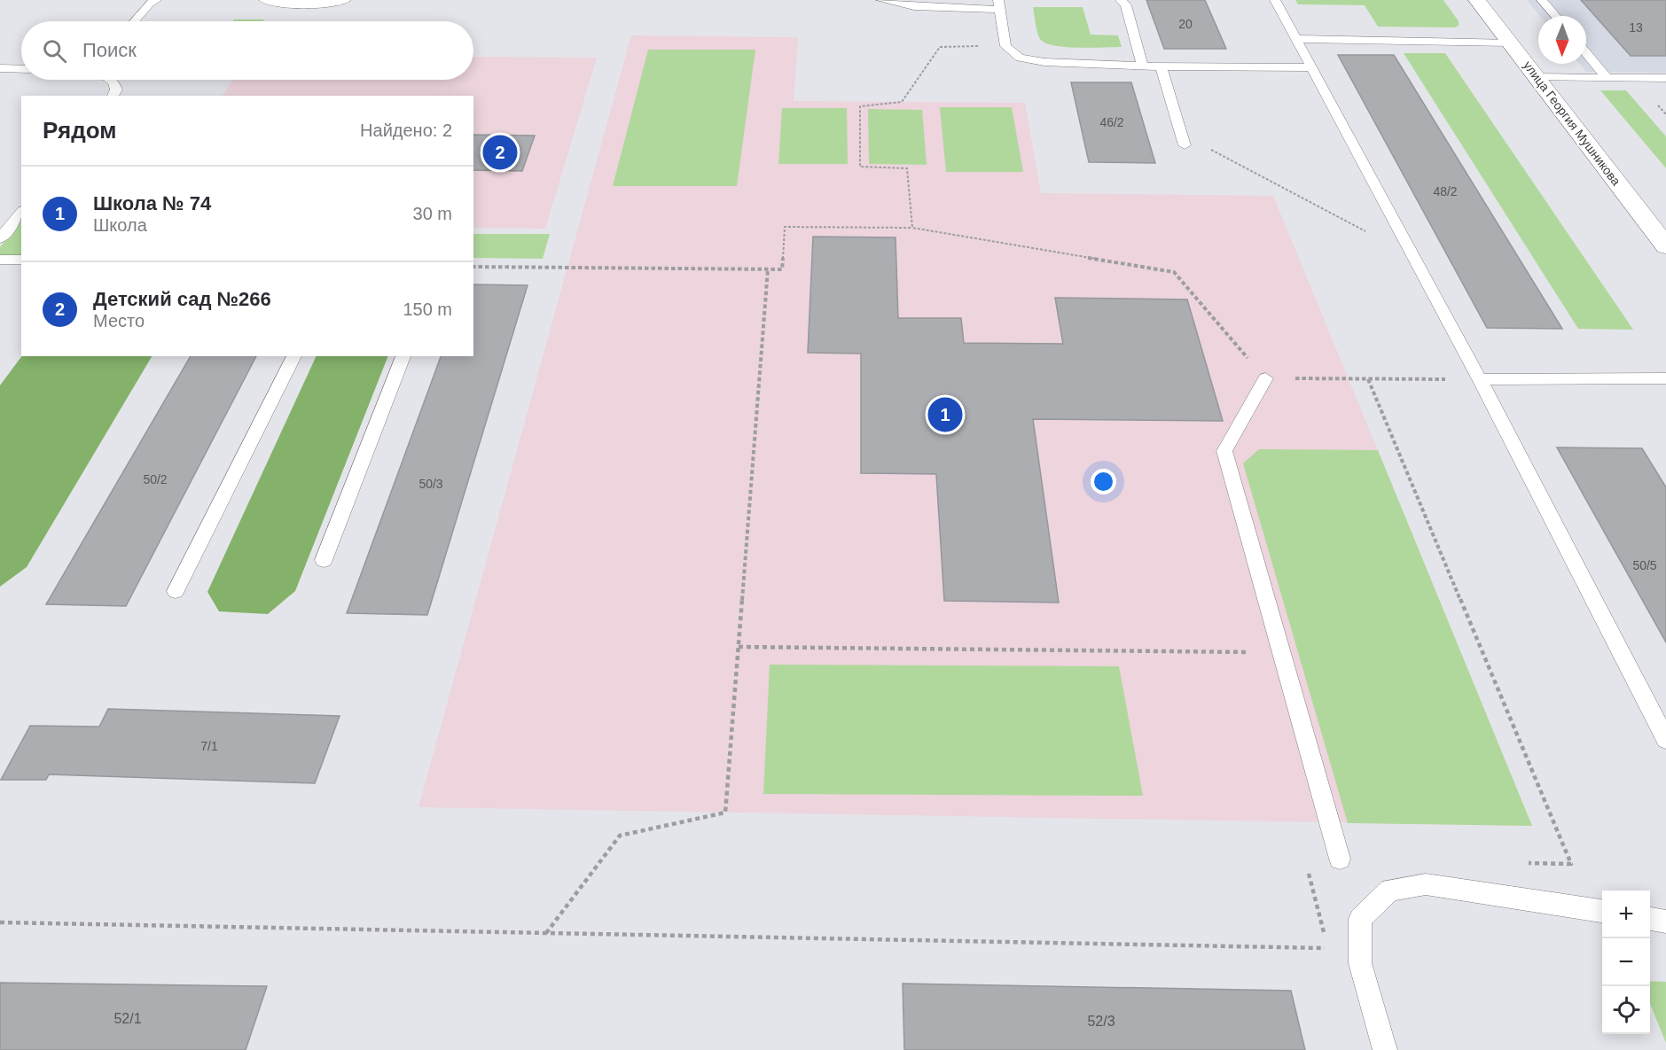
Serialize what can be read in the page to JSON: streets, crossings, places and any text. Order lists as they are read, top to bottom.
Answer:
{
  "streets": {
    "street": ["улица Георгия Мушникова"]
  },
  "house_numbers": [
    "20",
    "13",
    "46/2",
    "48/2",
    "50/2",
    "50/3",
    "50/5",
    "7/1",
    "52/1",
    "52/3"
  ],
  "north": "bottom",
  "page": {
    "search": "Поиск",
    "heading": ["Рядом", "Найдено: 2"],
    "pins": ["2", "1"],
    "list": [
      {
        "mark": "1",
        "name": "Школа № 74",
        "note": "Школа",
        "value": "30 m"
      },
      {
        "mark": "2",
        "name": "Детский сад №266",
        "note": "Место",
        "value": "150 m"
      }
    ],
    "map_buttons": ["+", "−"]
  }
}
